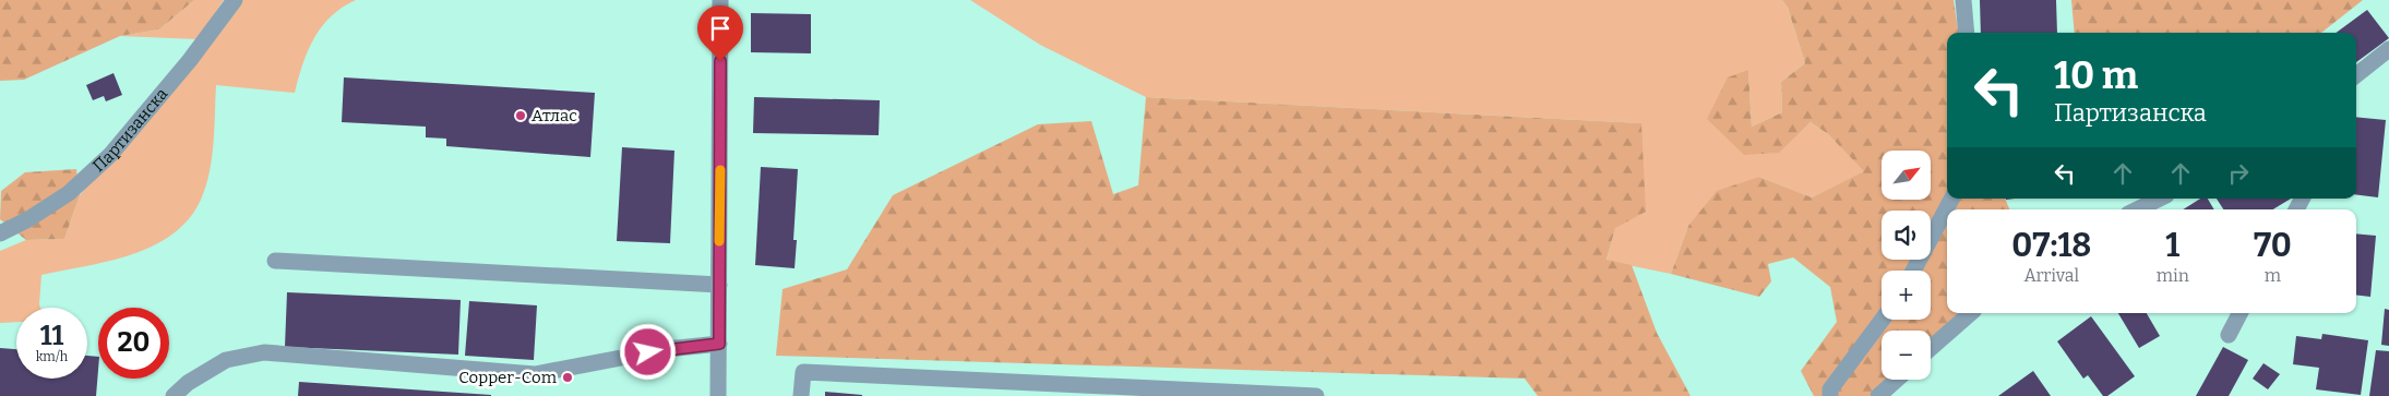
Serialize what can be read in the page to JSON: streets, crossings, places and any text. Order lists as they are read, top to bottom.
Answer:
{
  "streets": {
    "street": ["Партизанска"]
  },
  "places": ["Атлас", "Copper-Com"],
  "north": "top right",
  "page": {
    "turn": ["10 m", "Партизанска"],
    "map_buttons": ["+", "−"],
    "eta": [
      "07:18",
      "Arrival",
      "1",
      "min",
      "70",
      "m"
    ],
    "speed": "11 km/h",
    "limit": "20"
  }
}
